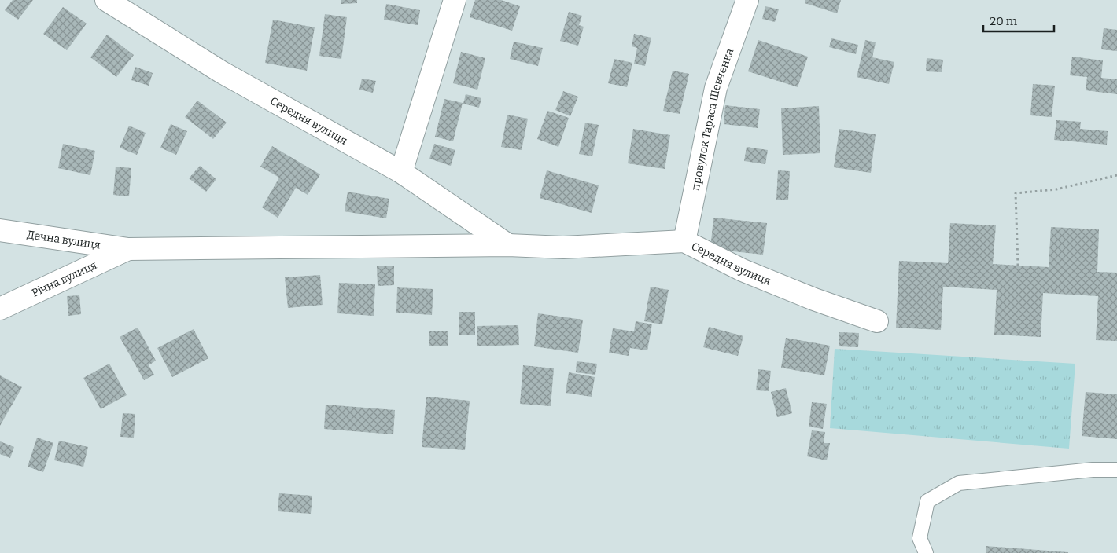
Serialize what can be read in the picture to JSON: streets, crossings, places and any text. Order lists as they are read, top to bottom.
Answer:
{
  "streets": {
    "street": [
      "провулок Тараса Шевченка",
      "Середня вулиця",
      "Дачна вулиця",
      "Річна вулиця"
    ]
  },
  "crossings": [
    ["провулок Тараса Шевченка", "Середня вулиця"],
    ["Середня вулиця", "Дачна вулиця"],
    ["Середня вулиця", "Річна вулиця"],
    ["Дачна вулиця", "Річна вулиця"]
  ],
  "scale_bar": "20 m"
}
